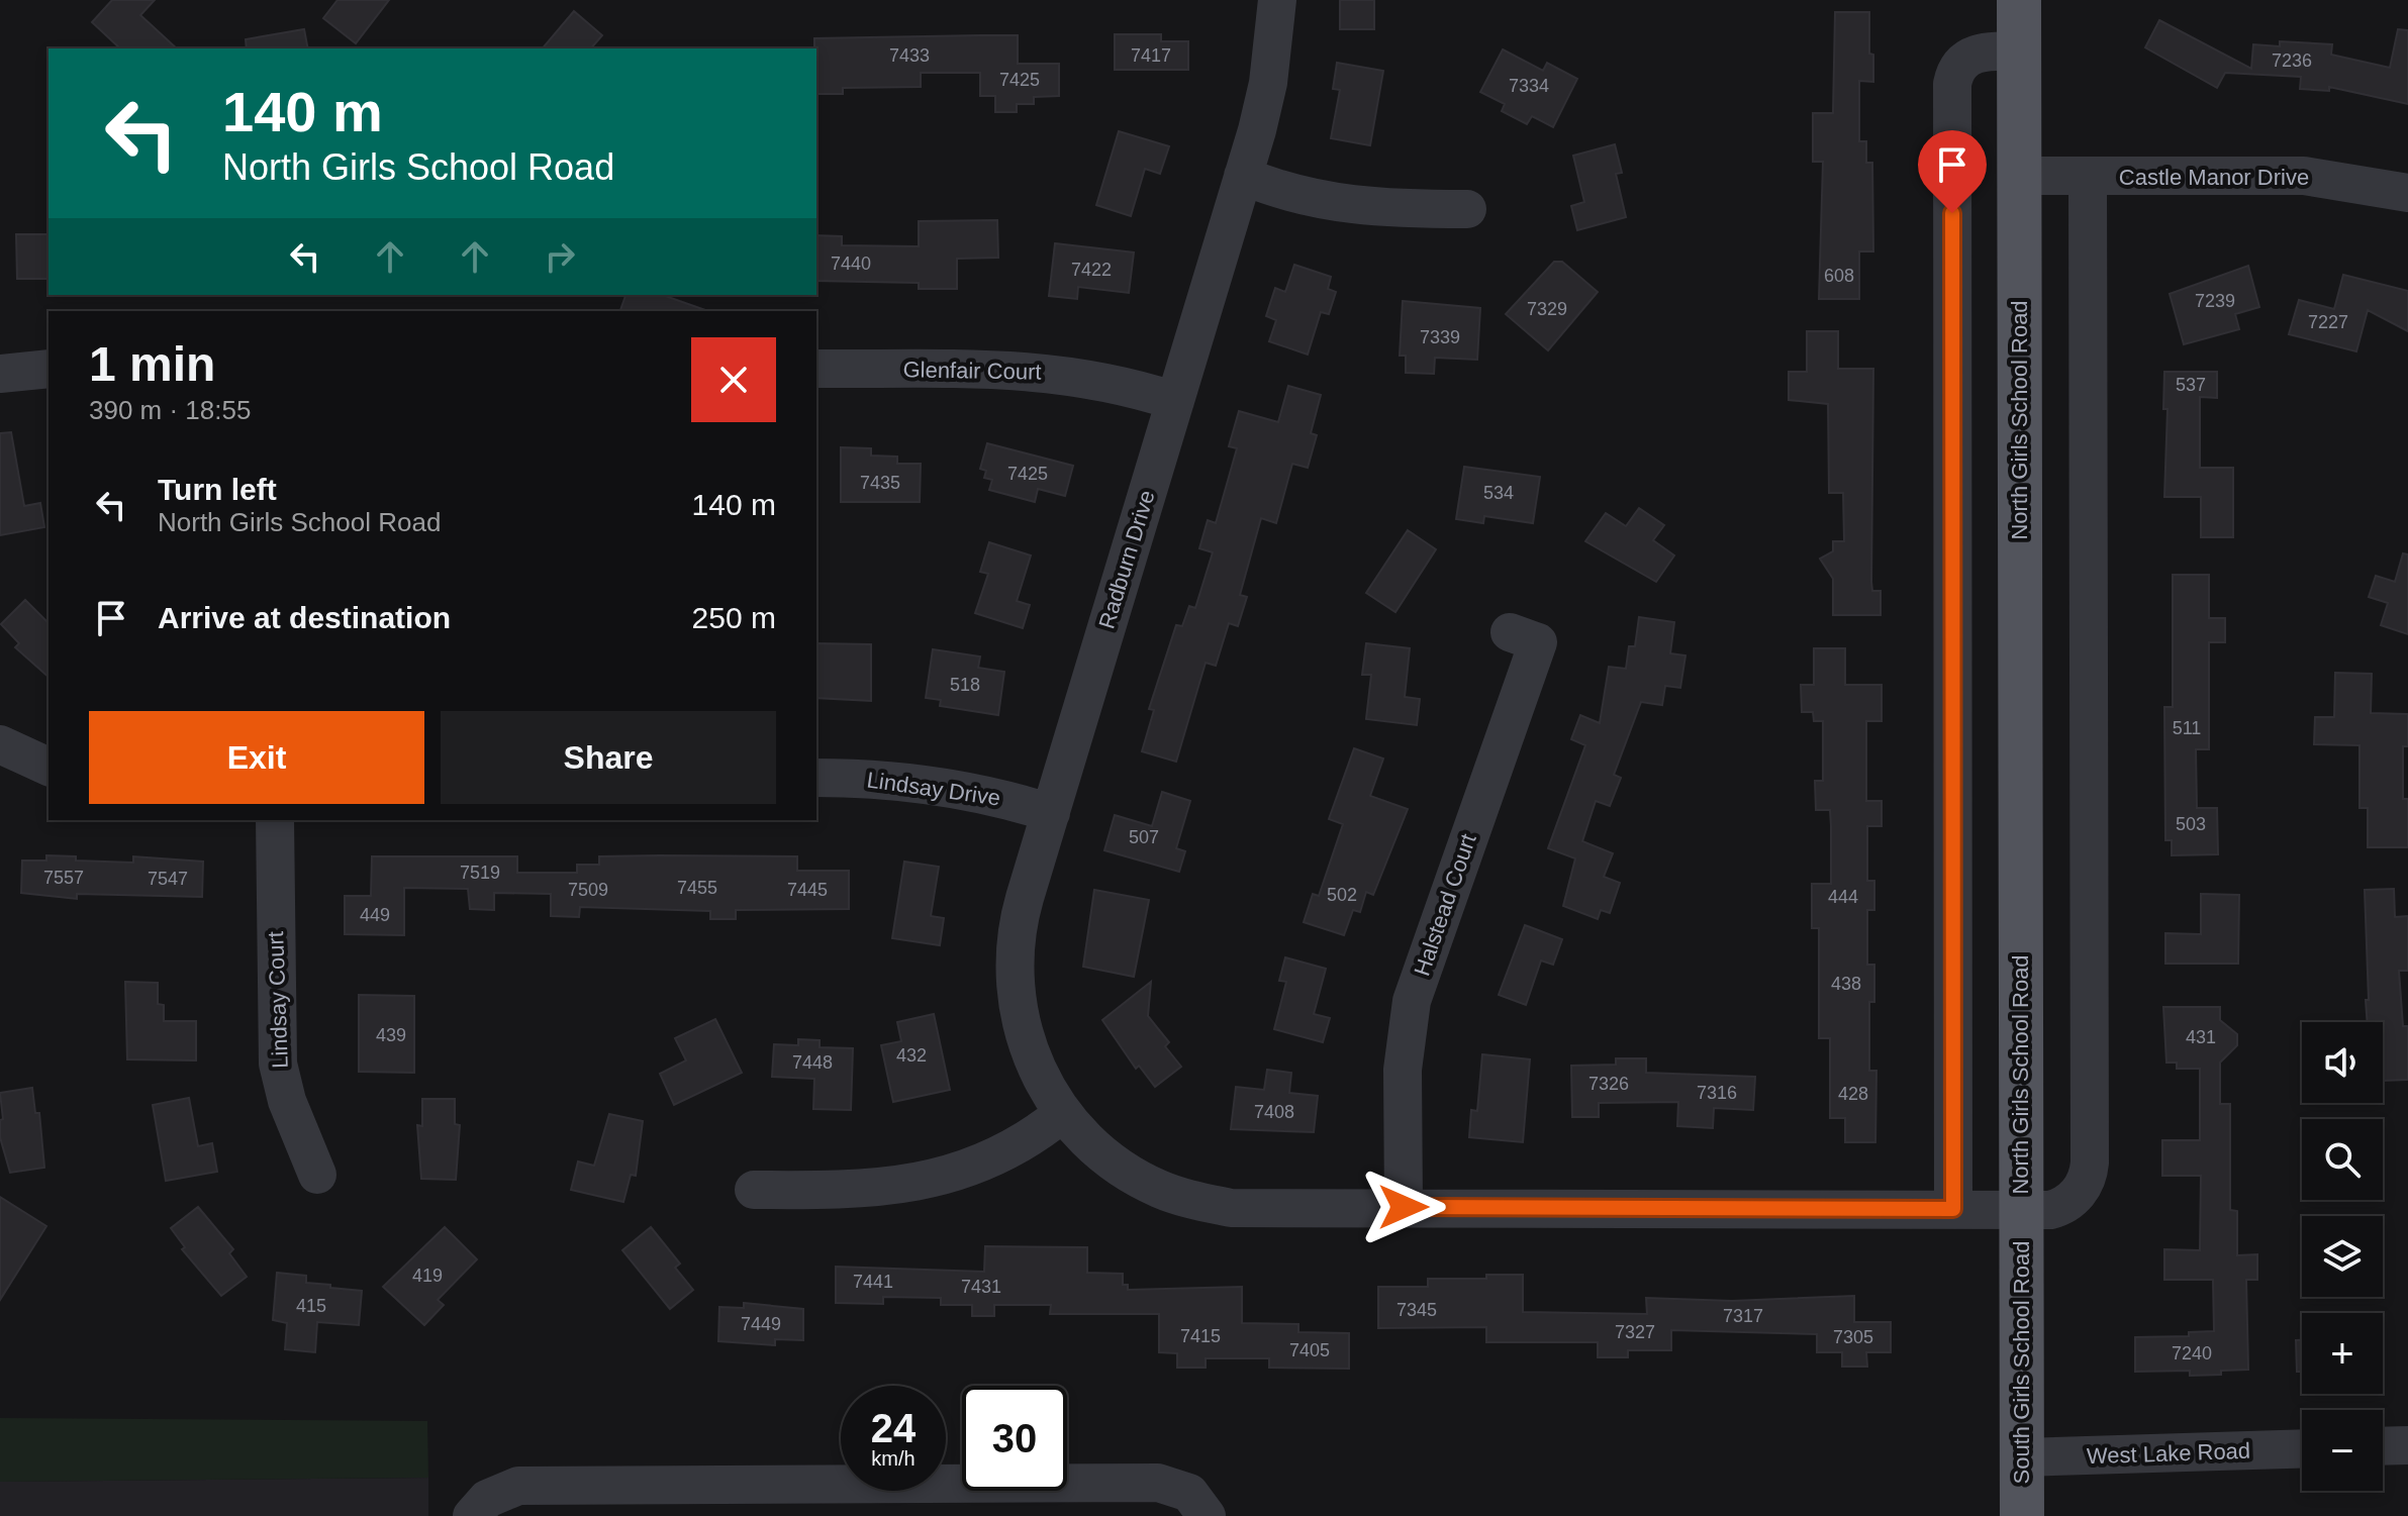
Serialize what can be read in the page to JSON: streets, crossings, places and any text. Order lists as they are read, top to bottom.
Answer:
{
  "streets": {
    "main road": ["North Girls School Road", "South Girls School Road"],
    "street": [
      "Castle Manor Drive",
      "Glenfair Court",
      "Radburn Drive",
      "Lindsay Drive",
      "Halstead Court",
      "Lindsay Court",
      "West Lake Road"
    ]
  },
  "crossings": [
    ["Castle Manor Drive", "North Girls School Road"],
    ["Glenfair Court", "Radburn Drive"],
    ["North Girls School Road", "Radburn Drive"],
    ["North Girls School Road", "South Girls School Road"],
    ["Radburn Drive", "Lindsay Drive"],
    ["Radburn Drive", "Halstead Court"],
    ["Radburn Drive", "South Girls School Road"],
    ["South Girls School Road", "West Lake Road"]
  ],
  "house_numbers": [
    "7433",
    "7417",
    "7236",
    "7425",
    "7334",
    "7440",
    "7422",
    "608",
    "7239",
    "7329",
    "7227",
    "7339",
    "537",
    "7425",
    "7435",
    "534",
    "518",
    "511",
    "503",
    "507",
    "7519",
    "7557",
    "7547",
    "7455",
    "7509",
    "7445",
    "502",
    "444",
    "449",
    "438",
    "439",
    "431",
    "432",
    "7448",
    "7326",
    "7316",
    "428",
    "7408",
    "419",
    "7441",
    "7431",
    "415",
    "7345",
    "7317",
    "7449",
    "7327",
    "7415",
    "7305",
    "7405",
    "7240"
  ],
  "page": {
    "turn": ["140 m", "North Girls School Road"],
    "heading": ["1 min", "390 m · 18:55"],
    "list": [
      {
        "name": "Turn left",
        "note": "North Girls School Road",
        "value": "140 m"
      },
      {
        "name": "Arrive at destination",
        "value": "250 m"
      }
    ],
    "buttons": ["Exit", "Share"],
    "map_buttons": ["+", "−"],
    "speed": "24 km/h",
    "limit": "30"
  }
}
